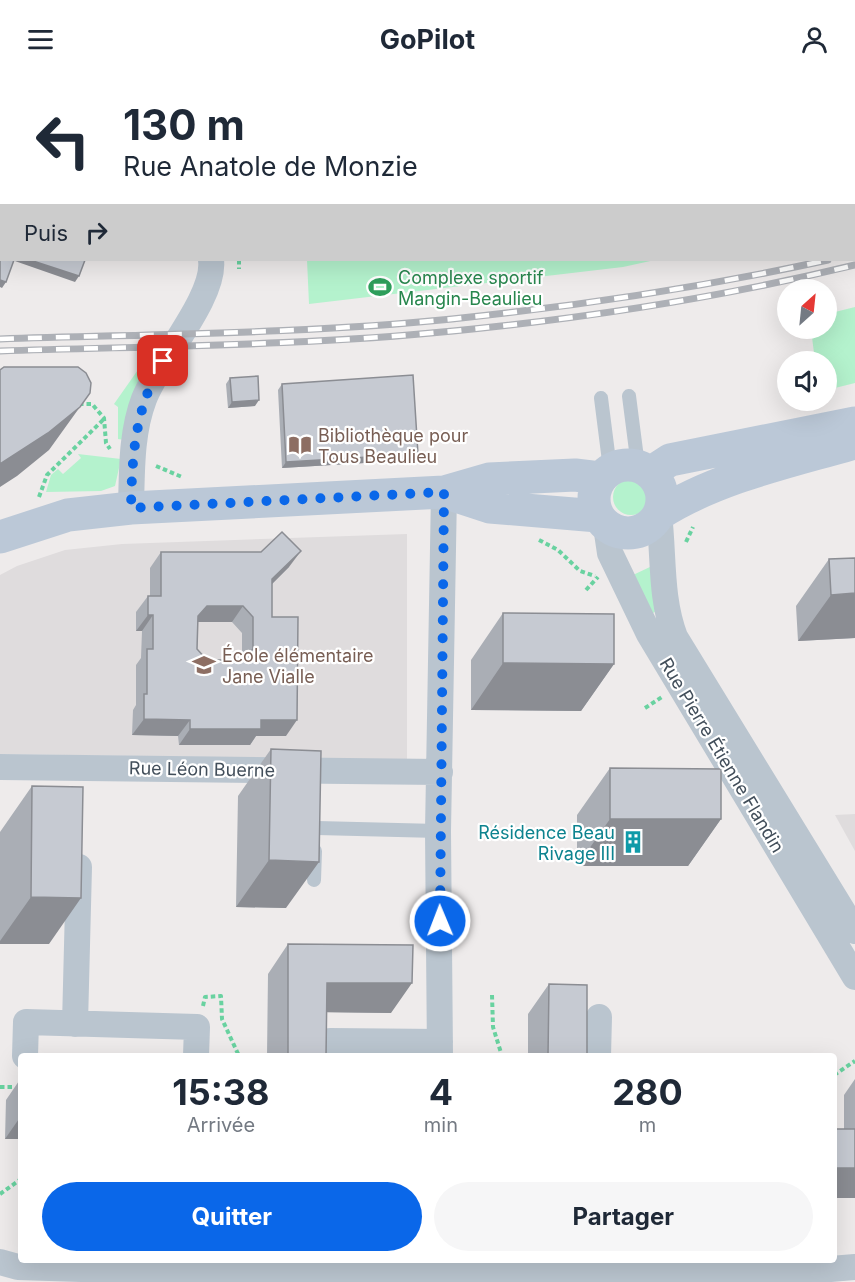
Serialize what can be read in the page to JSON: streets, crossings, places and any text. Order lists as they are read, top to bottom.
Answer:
{
  "streets": {
    "street": ["Rue Pierre Étienne Flandin", "Rue Léon Buerne"]
  },
  "places": {
    "sports": ["Complexe sportif Mangin-Beaulieu"],
    "library": ["Bibliothèque pour Tous Beaulieu"],
    "school or university": ["École élémentaire Jane Vialle"],
    "building": ["Résidence Beau Rivage III"]
  },
  "north": "top right",
  "page": {
    "header": "GoPilot",
    "turn": ["130 m", "Rue Anatole de Monzie"],
    "then": "Puis",
    "eta": [
      "15:38",
      "Arrivée",
      "4",
      "min",
      "280",
      "m"
    ],
    "buttons": ["Quitter", "Partager"]
  }
}
